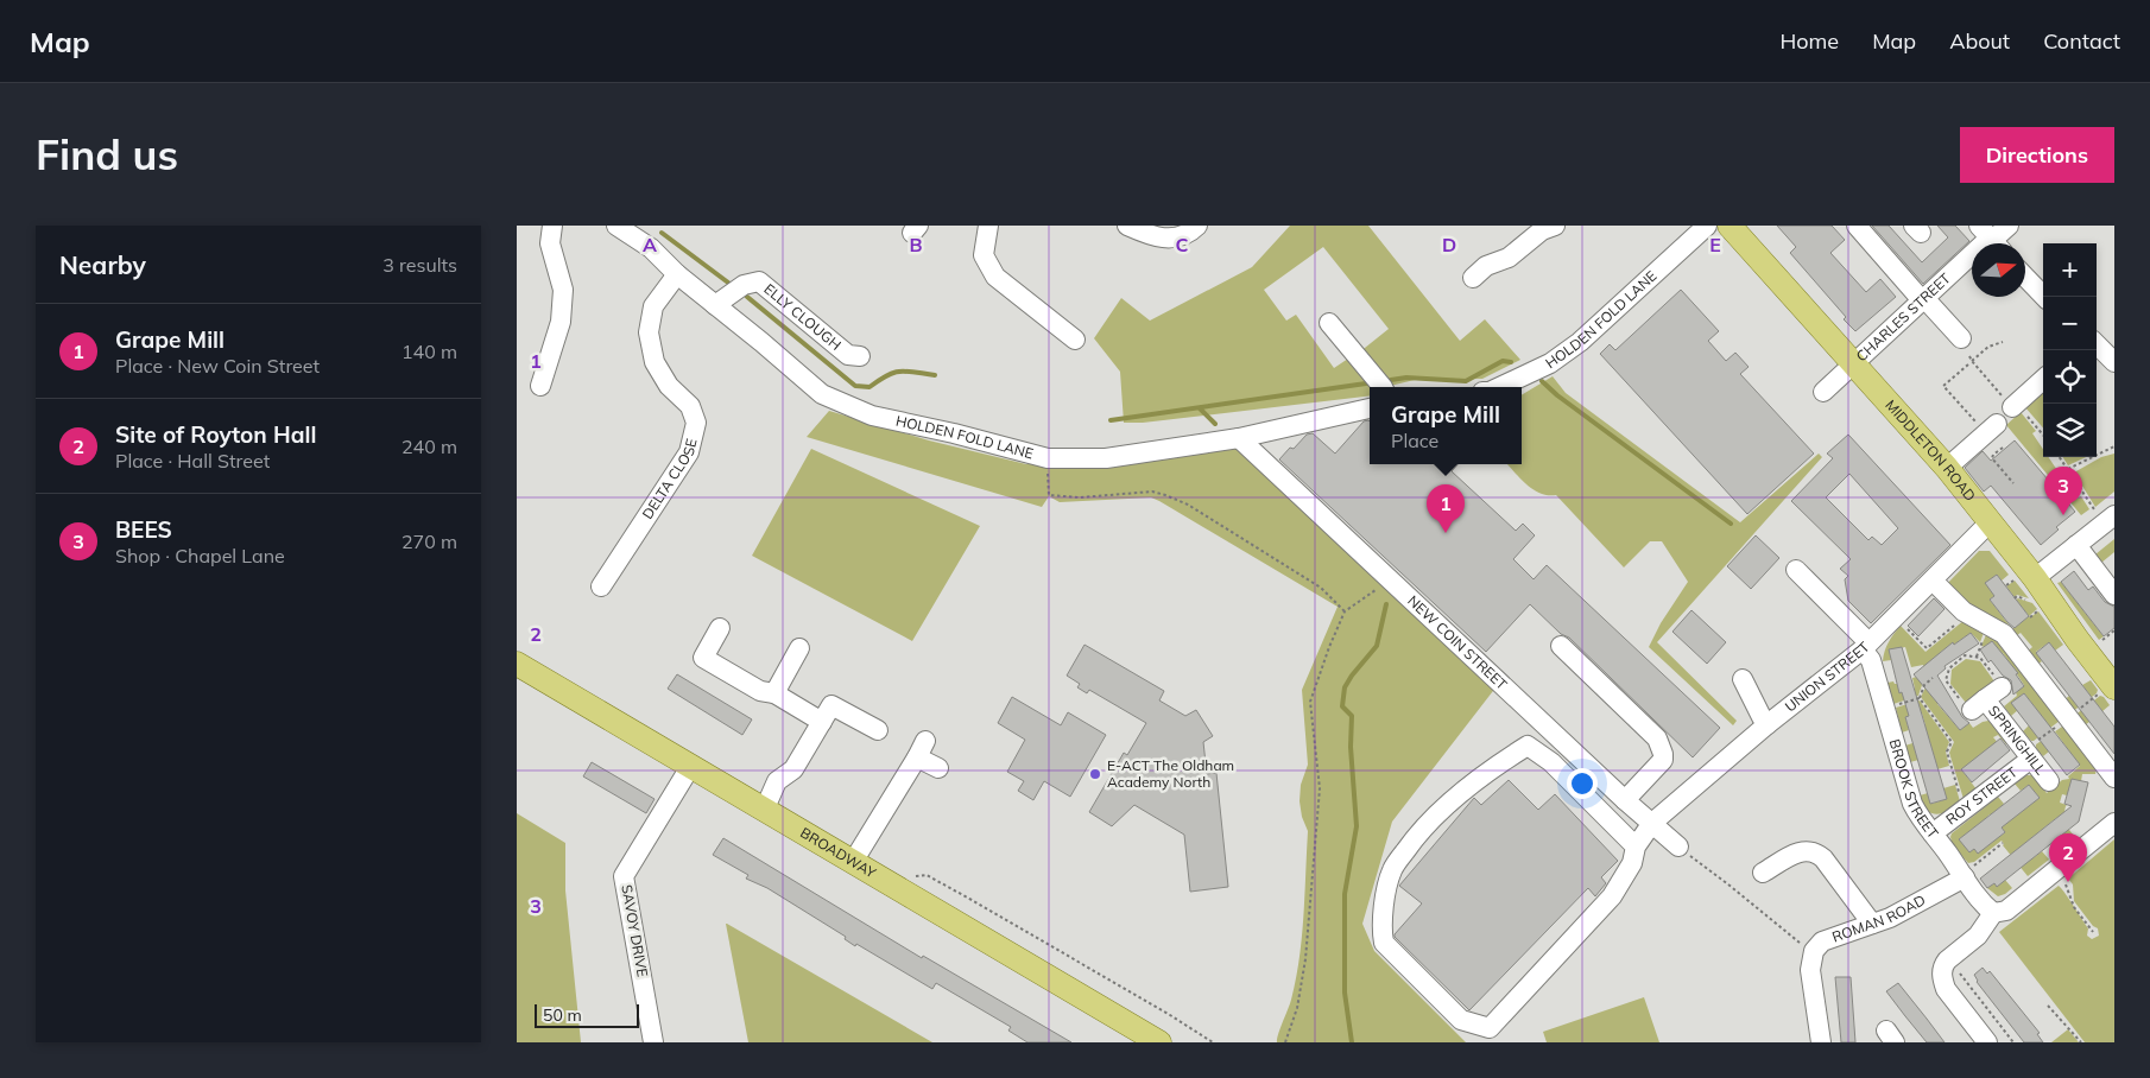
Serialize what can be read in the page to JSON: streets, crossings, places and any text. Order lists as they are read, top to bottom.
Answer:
{
  "streets": {
    "main road": ["MIDDLETON ROAD", "BROADWAY"],
    "street": [
      "ELLY CLOUGH",
      "CHARLES STREET",
      "HOLDEN FOLD LANE",
      "DELTA CLOSE",
      "NEW COIN STREET",
      "UNION STREET",
      "SPRINGHILL",
      "BROOK STREET",
      "ROY STREET",
      "ROMAN ROAD",
      "SAVOY DRIVE"
    ]
  },
  "crossings": [
    ["ELLY CLOUGH", "HOLDEN FOLD LANE"],
    ["CHARLES STREET", "MIDDLETON ROAD"],
    ["HOLDEN FOLD LANE", "DELTA CLOSE"],
    ["HOLDEN FOLD LANE", "NEW COIN STREET"],
    ["MIDDLETON ROAD", "UNION STREET"],
    ["NEW COIN STREET", "UNION STREET"],
    ["UNION STREET", "BROOK STREET"],
    ["SPRINGHILL", "ROY STREET"],
    ["BROOK STREET", "ROY STREET"],
    ["BROOK STREET", "ROMAN ROAD"],
    ["BROADWAY", "SAVOY DRIVE"]
  ],
  "places": ["E-ACT The Oldham Academy North"],
  "scale_bar": "50 m",
  "north": "right",
  "page": {
    "header": "Map",
    "nav": [
      "Home",
      "Map",
      "About",
      "Contact"
    ],
    "buttons": "Directions",
    "title": "Find us",
    "heading": ["Nearby", "3 results"],
    "map_buttons": ["+", "−"],
    "list": [
      {
        "mark": "1",
        "name": "Grape Mill",
        "note": "Place · New Coin Street",
        "value": "140 m"
      },
      {
        "mark": "2",
        "name": "Site of Royton Hall",
        "note": "Place · Hall Street",
        "value": "240 m"
      },
      {
        "mark": "3",
        "name": "BEES",
        "note": "Shop · Chapel Lane",
        "value": "270 m"
      }
    ],
    "popup": ["Grape Mill", "Place"],
    "pins": ["3", "1", "2"],
    "scale": "50 m"
  },
  "grid": {
    "columns": [
      "A",
      "B",
      "C",
      "D",
      "E"
    ],
    "rows": ["1", "2", "3"]
  }
}
